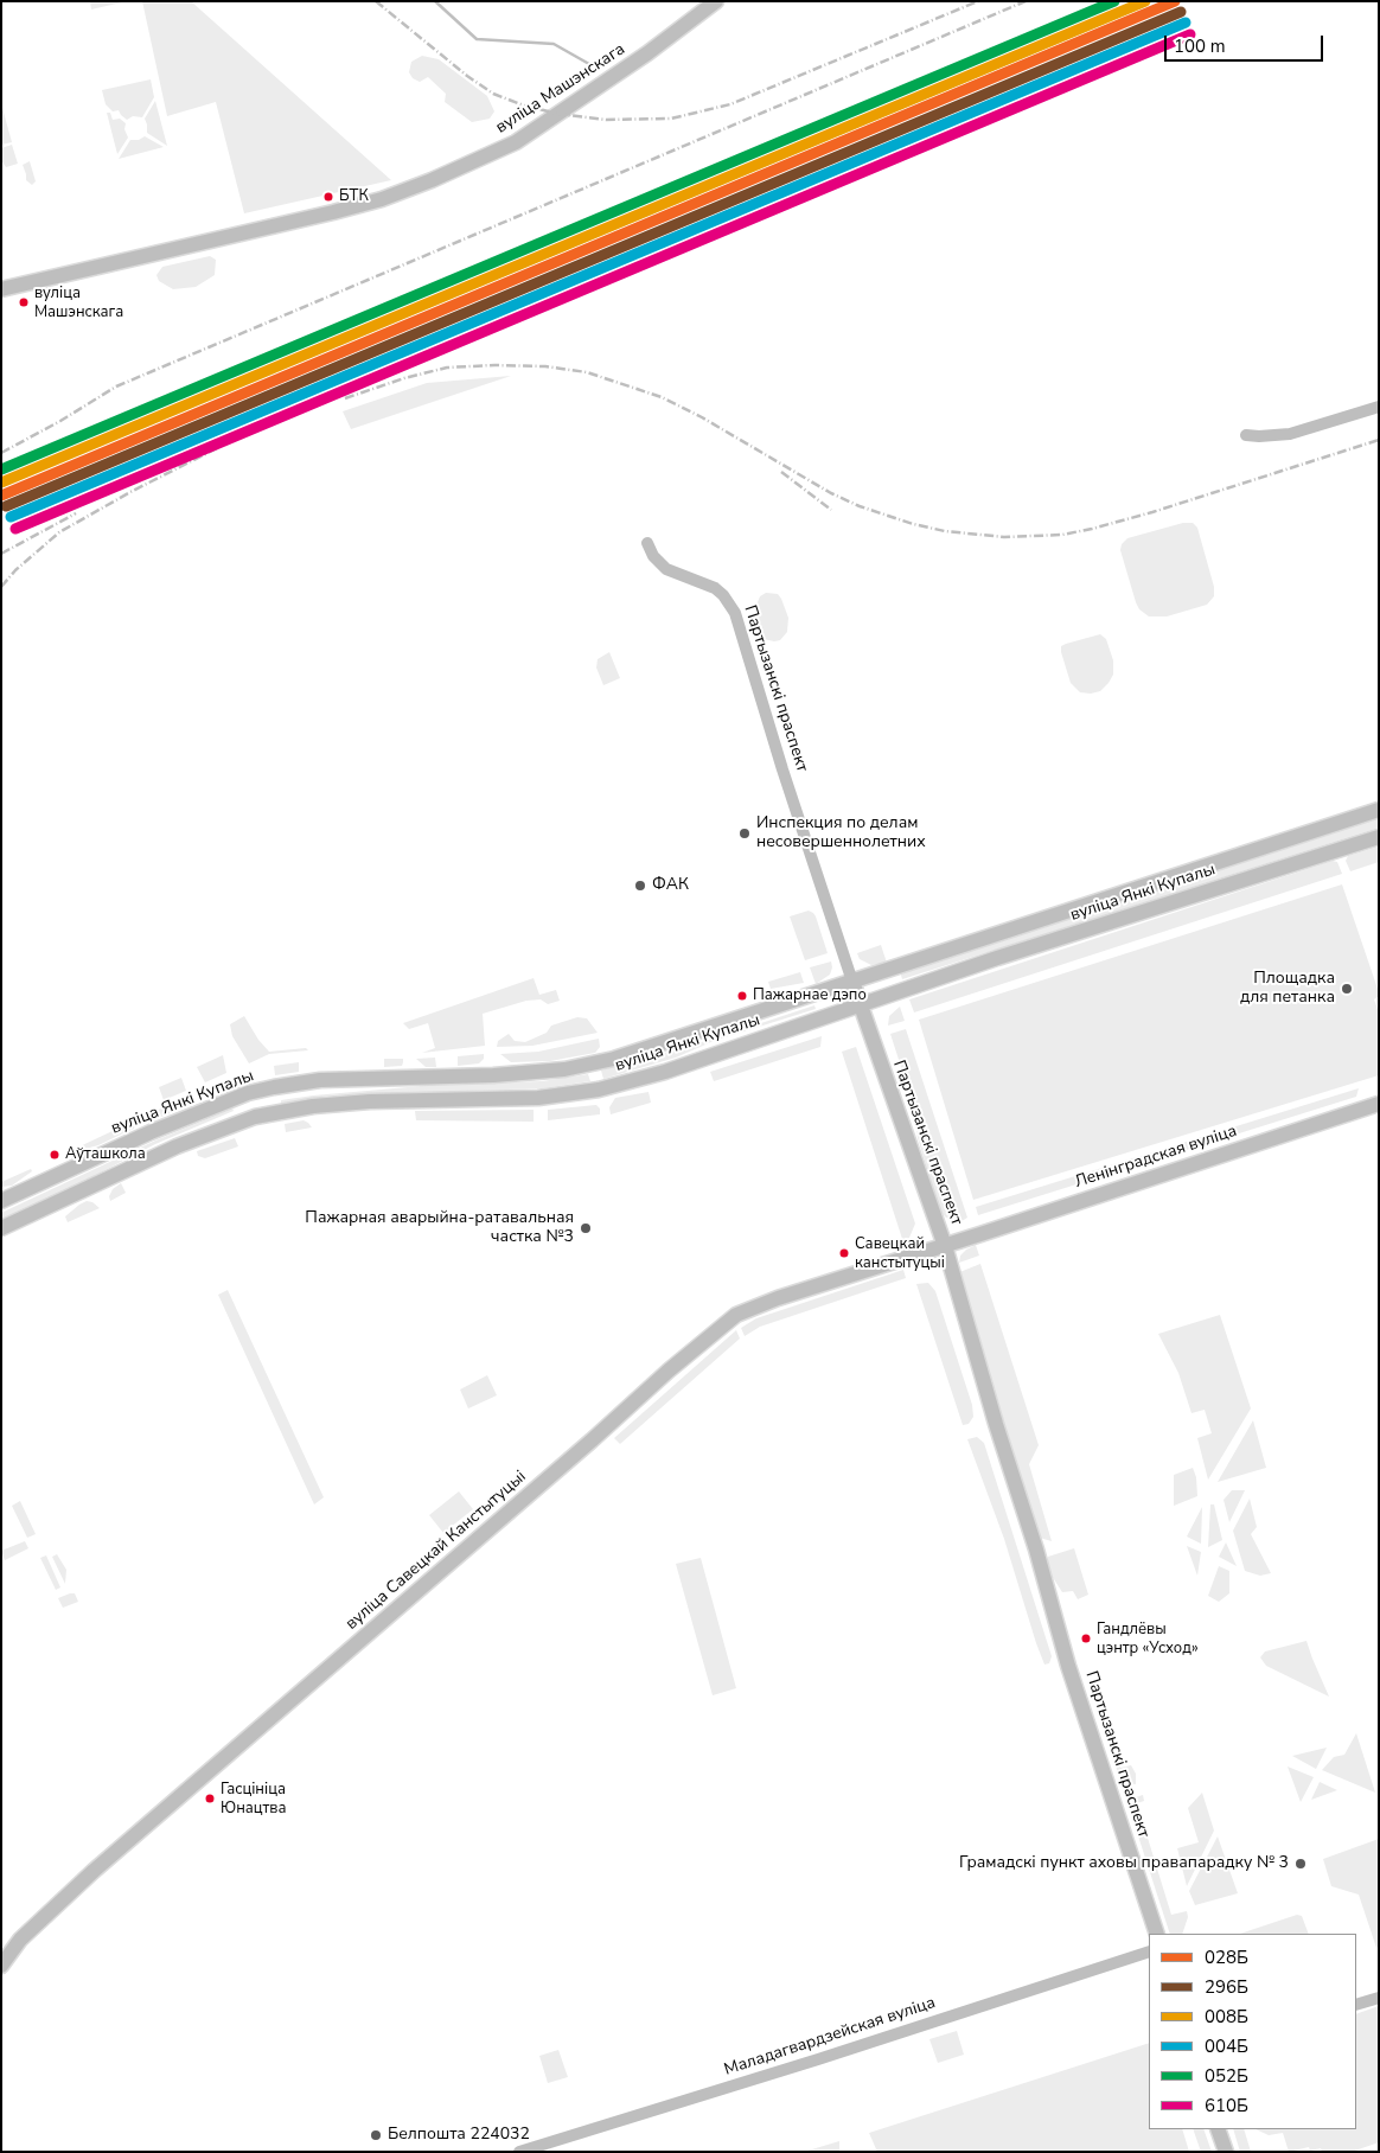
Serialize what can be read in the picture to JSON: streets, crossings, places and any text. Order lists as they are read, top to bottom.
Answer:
{
  "streets": {
    "main road": [
      "вуліца Машэнскага",
      "Партызанскі праспект",
      "вуліца Янкі Купалы",
      "Ленінградская вуліца",
      "вуліца Савецкай Канстытуцыі"
    ],
    "street": ["Маладагвардзейская вуліца"]
  },
  "crossings": [
    ["Партызанскі праспект", "вуліца Янкі Купалы"],
    ["Партызанскі праспект", "Ленінградская вуліца"],
    ["Партызанскі праспект", "вуліца Савецкай Канстытуцыі"],
    ["Ленінградская вуліца", "вуліца Савецкай Канстытуцыі"]
  ],
  "places": [
    "БТК",
    "вуліца Машэнскага",
    "Инспекция по делам несовершеннолетних",
    "ФАК",
    "Площадка для петанка",
    "Пажарнае дэпо",
    "Аўташкола",
    "Пажарная аварыйна-ратавальная частка №3",
    "Савецкай канстытуцыі",
    "Гандлёвы цэнтр «Усход»",
    "Гасцініца Юнацтва",
    "Грамадскі пункт аховы правапарадку № 3",
    "Белпошта 224032"
  ],
  "lines": [
    "transit line 028Б",
    "transit line 008Б",
    "transit line 052Б",
    "transit line 296Б",
    "transit line 004Б",
    "transit line 610Б"
  ],
  "legend": [
    "028Б",
    "296Б",
    "008Б",
    "004Б",
    "052Б",
    "610Б"
  ],
  "scale_bar": "100 m"
}
